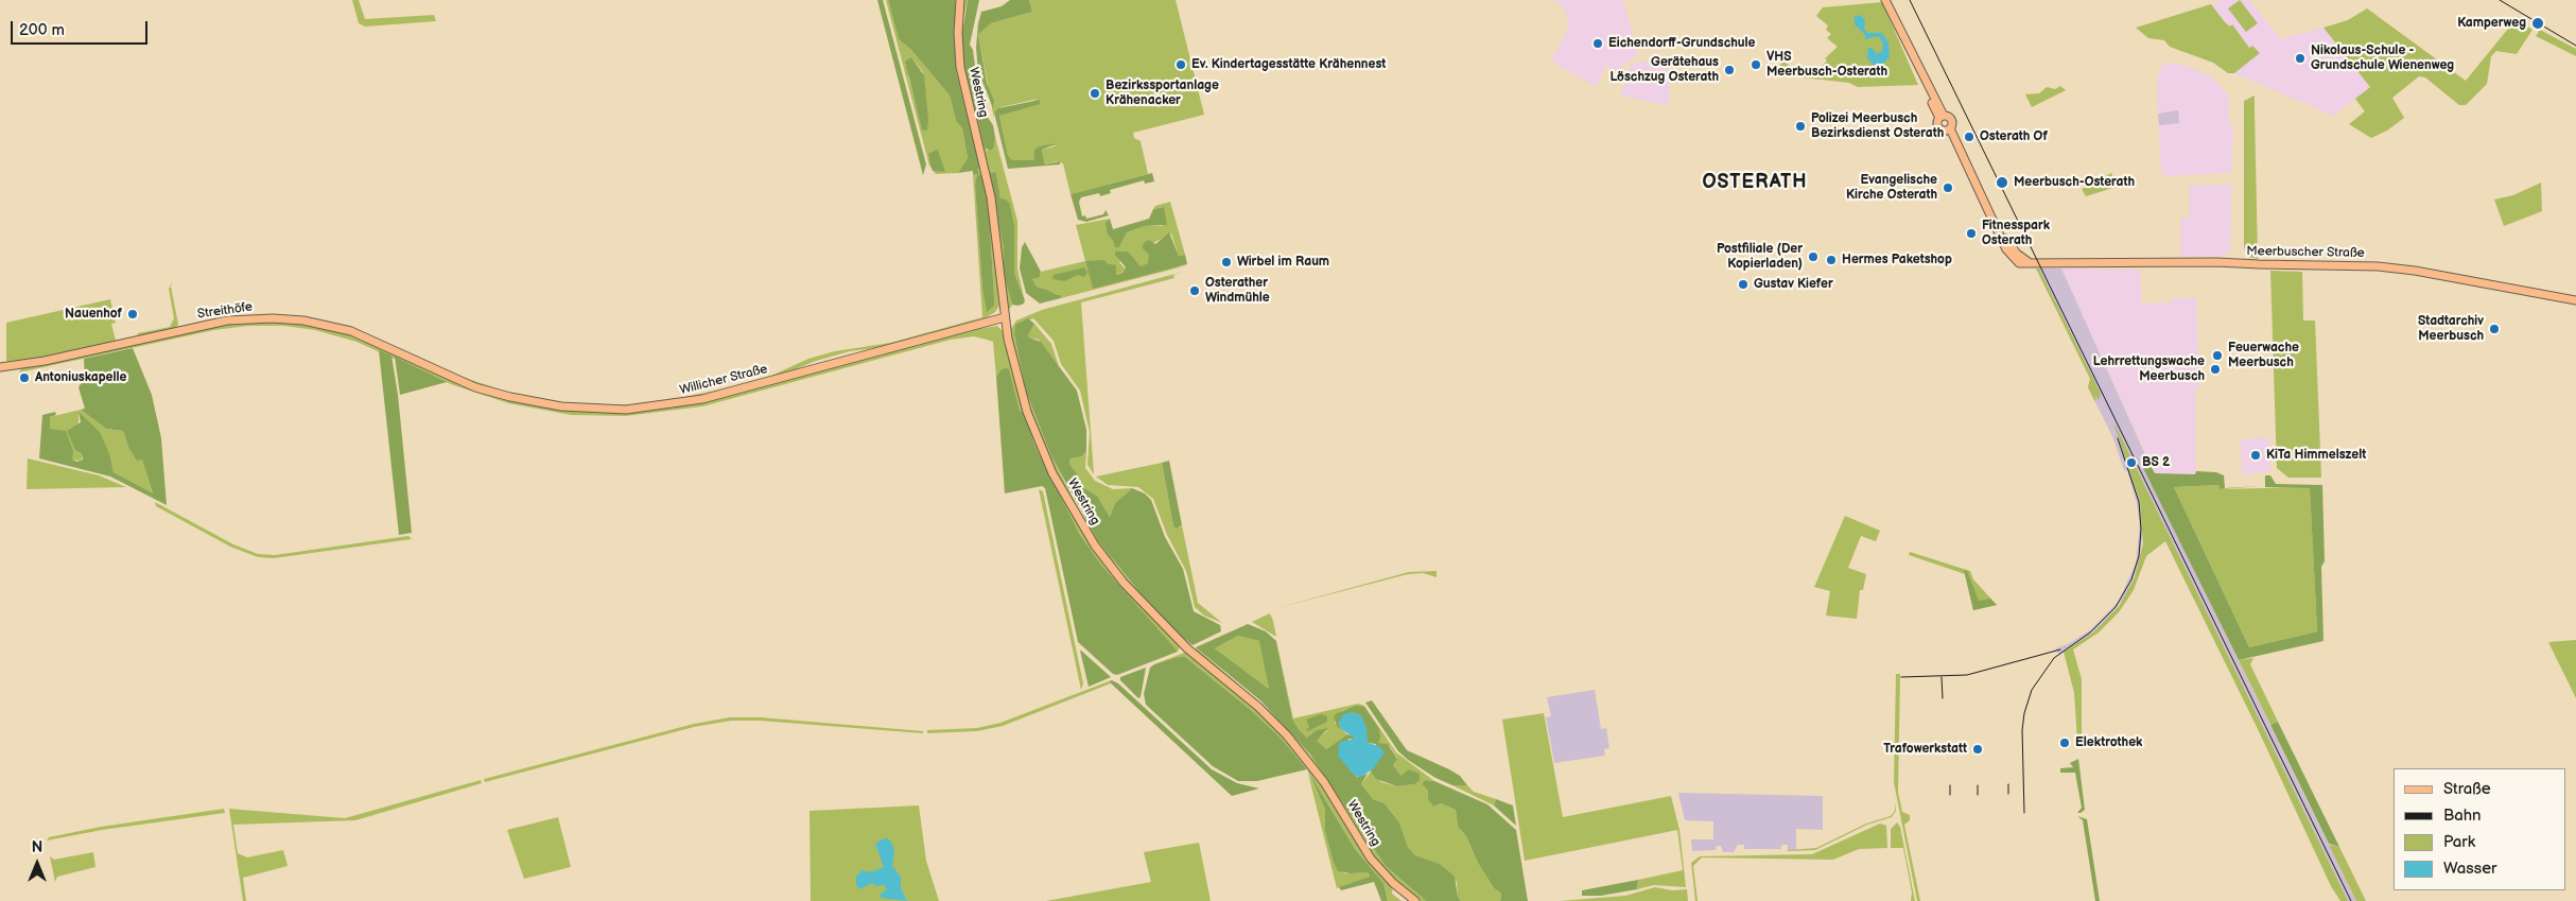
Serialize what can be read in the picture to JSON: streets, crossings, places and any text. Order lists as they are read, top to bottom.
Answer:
{
  "streets": {
    "main road": [
      "Westring",
      "Meerbuscher Straße",
      "Streithöfe",
      "Willicher Straße"
    ]
  },
  "crossings": [
    ["Westring", "Willicher Straße"],
    ["Streithöfe", "Willicher Straße"]
  ],
  "districts": ["OSTERATH"],
  "places": [
    "Kamperweg",
    "Eichendorff-Grundschule",
    "Nikolaus-Schule - Grundschule Wienenweg",
    "Ev. Kindertagesstätte Krähennest",
    "VHS Meerbusch-Osterath",
    "Gerätehaus Löschzug Osterath",
    "Bezirkssportanlage Krähenacker",
    "Polizei Meerbusch Bezirksdienst Osterath",
    "Osterath Of",
    "Meerbusch-Osterath",
    "Evangelische Kirche Osterath",
    "Fitnesspark Osterath",
    "Postfiliale (Der Kopierladen)",
    "Hermes Paketshop",
    "Wirbel im Raum",
    "Gustav Kiefer",
    "Osterather Windmühle",
    "Nauenhof",
    "Stadtarchiv Meerbusch",
    "Feuerwache Meerbusch",
    "Lehrrettungswache Meerbusch",
    "Antoniuskapelle",
    "KiTa Himmelszelt",
    "BS 2",
    "Elektrothek",
    "Trafowerkstatt"
  ],
  "legend": [
    "Straße",
    "Bahn",
    "Park",
    "Wasser"
  ],
  "scale_bar": "200 m",
  "north": "top"
}
